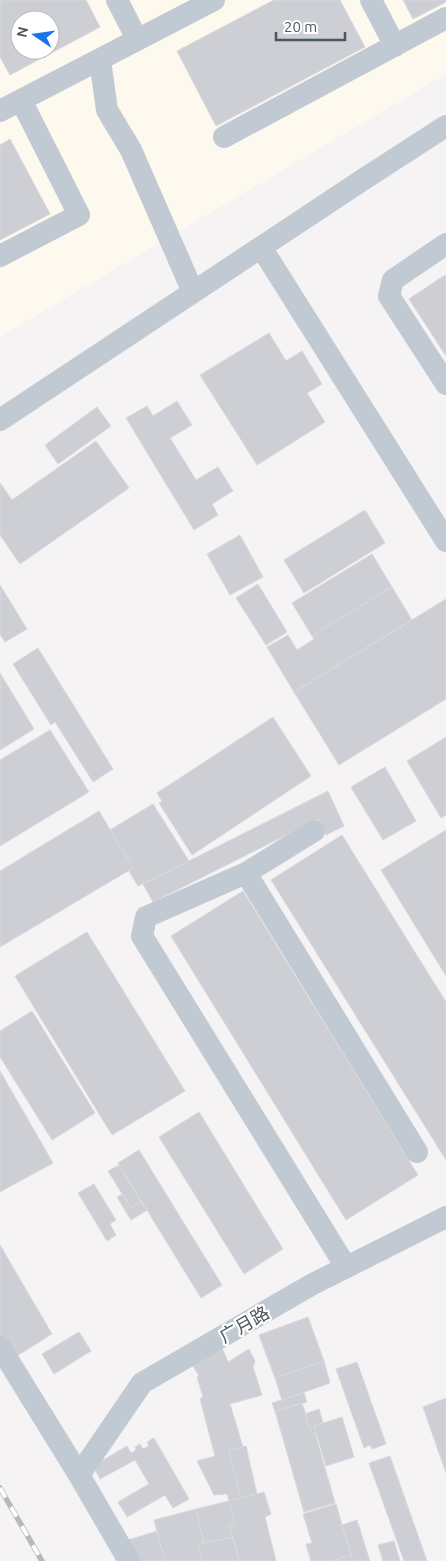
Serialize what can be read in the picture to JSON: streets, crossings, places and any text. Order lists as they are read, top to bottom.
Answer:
{
  "streets": {
    "street": ["广月路"]
  },
  "scale_bar": "20 m",
  "north": "left"
}
